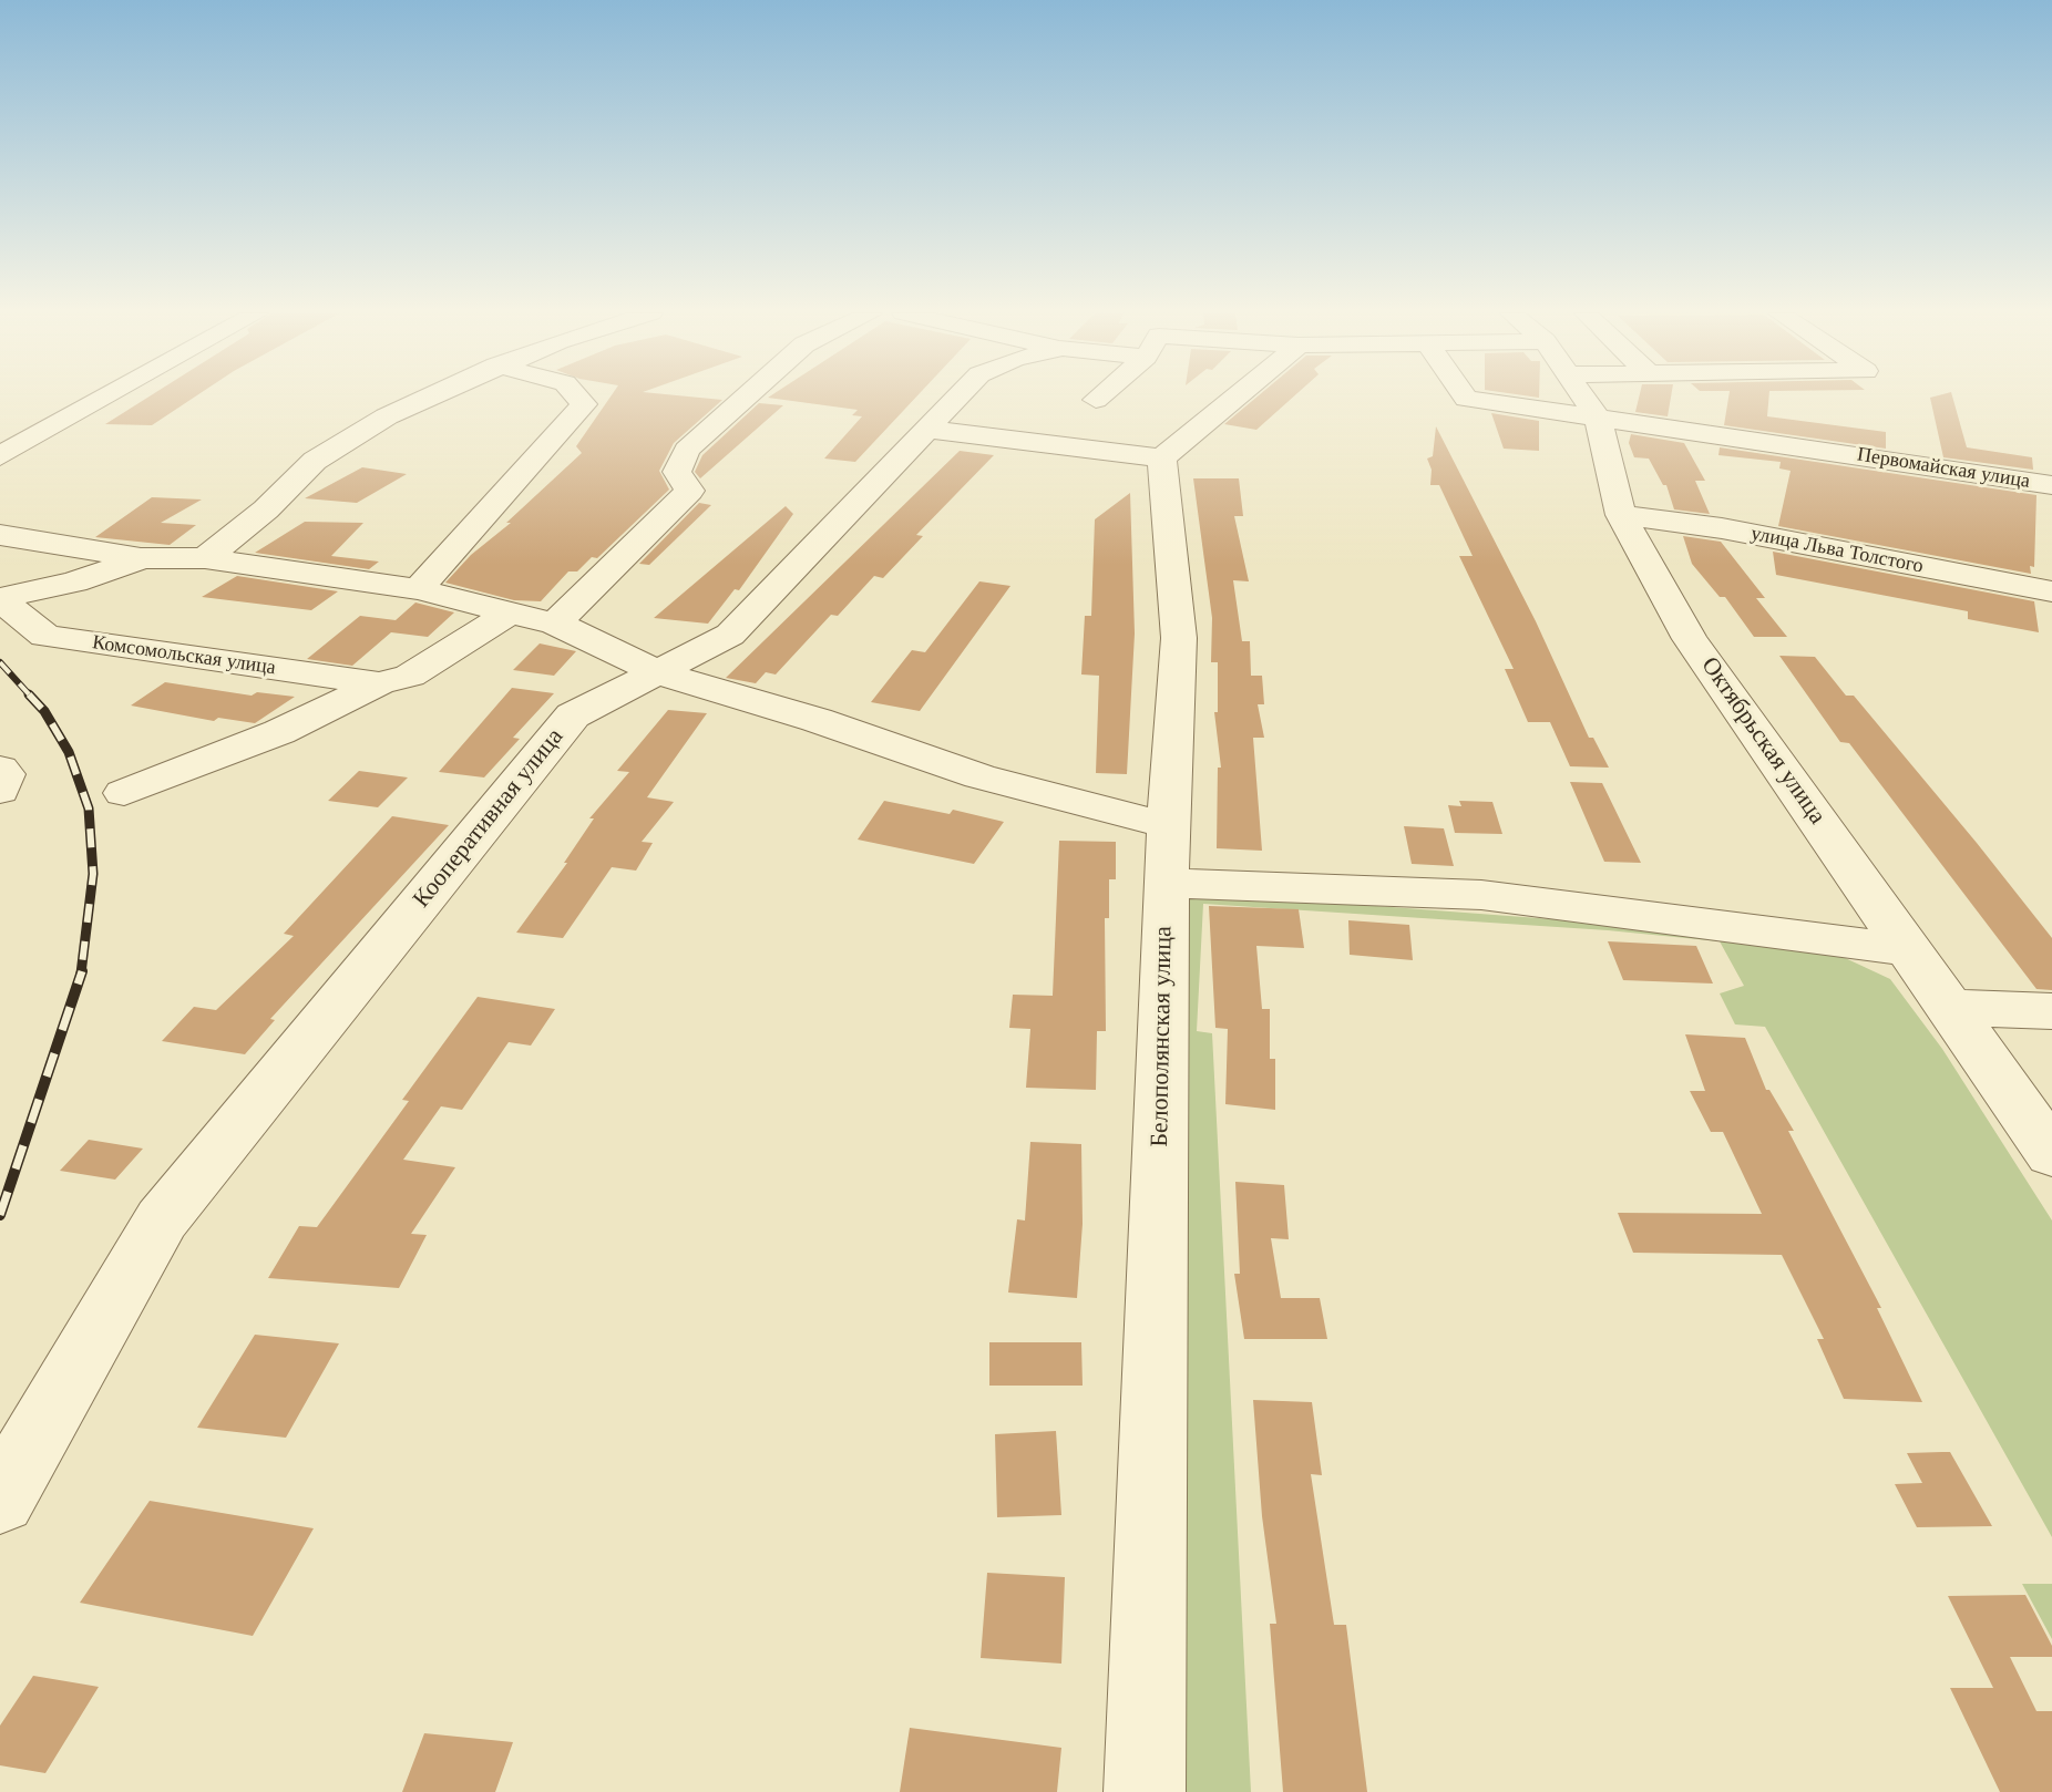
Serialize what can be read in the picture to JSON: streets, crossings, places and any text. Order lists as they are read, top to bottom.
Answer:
{
  "streets": {
    "street": [
      "Первомайская улица",
      "улица Льва Толстого",
      "Комсомольская улица",
      "Октябрьская улица",
      "Кооперативная улица",
      "Белополянская улица"
    ]
  },
  "crossings": [
    ["Первомайская улица", "Октябрьская улица"],
    ["улица Льва Толстого", "Октябрьская улица"]
  ]
}
